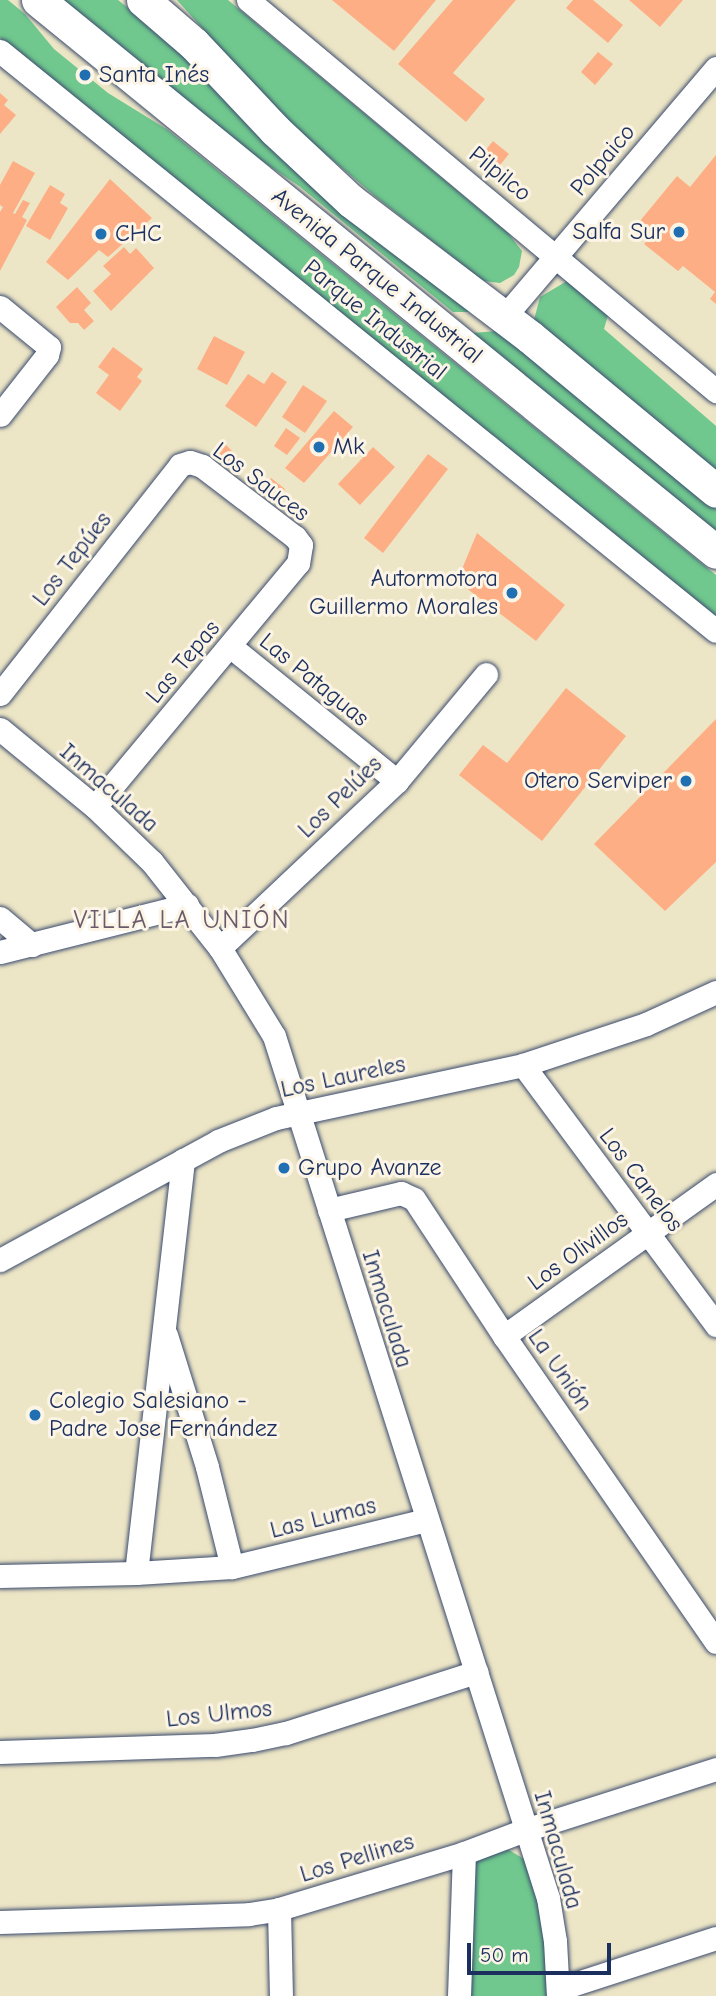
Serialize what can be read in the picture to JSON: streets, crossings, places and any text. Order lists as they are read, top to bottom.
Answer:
{
  "streets": {
    "highway": ["Avenida Parque Industrial"],
    "street": [
      "Polpaico",
      "Pilpilco",
      "Parque Industrial",
      "Los Sauces",
      "Los Tepúes",
      "Las Tepas",
      "Las Pataguas",
      "Inmaculada",
      "Los Pelúes",
      "Los Laureles",
      "Los Canelos",
      "Los Olivillos",
      "La Unión",
      "Las Lumas",
      "Los Ulmos",
      "Los Pellines"
    ]
  },
  "crossings": [
    ["Polpaico", "Pilpilco"],
    ["Polpaico", "Avenida Parque Industrial"],
    ["Los Sauces", "Los Tepúes"],
    ["Los Sauces", "Las Tepas"],
    ["Las Tepas", "Las Pataguas"],
    ["Las Tepas", "Inmaculada"],
    ["Las Pataguas", "Los Pelúes"],
    ["Inmaculada", "Los Pelúes"],
    ["Inmaculada", "Los Laureles"],
    ["Inmaculada", "La Unión"],
    ["Inmaculada", "Las Lumas"],
    ["Inmaculada", "Los Ulmos"],
    ["Inmaculada", "Los Pellines"],
    ["Los Laureles", "Los Canelos"],
    ["Los Canelos", "Los Olivillos"],
    ["Los Olivillos", "La Unión"]
  ],
  "districts": ["VILLA LA UNIÓN"],
  "places": [
    "Santa Inés",
    "Salfa Sur",
    "CHC",
    "Mk",
    "Autormotora Guillermo Morales",
    "Otero Serviper",
    "Grupo Avanze",
    "Colegio Salesiano - Padre Jose Fernández"
  ],
  "scale_bar": "50 m"
}
